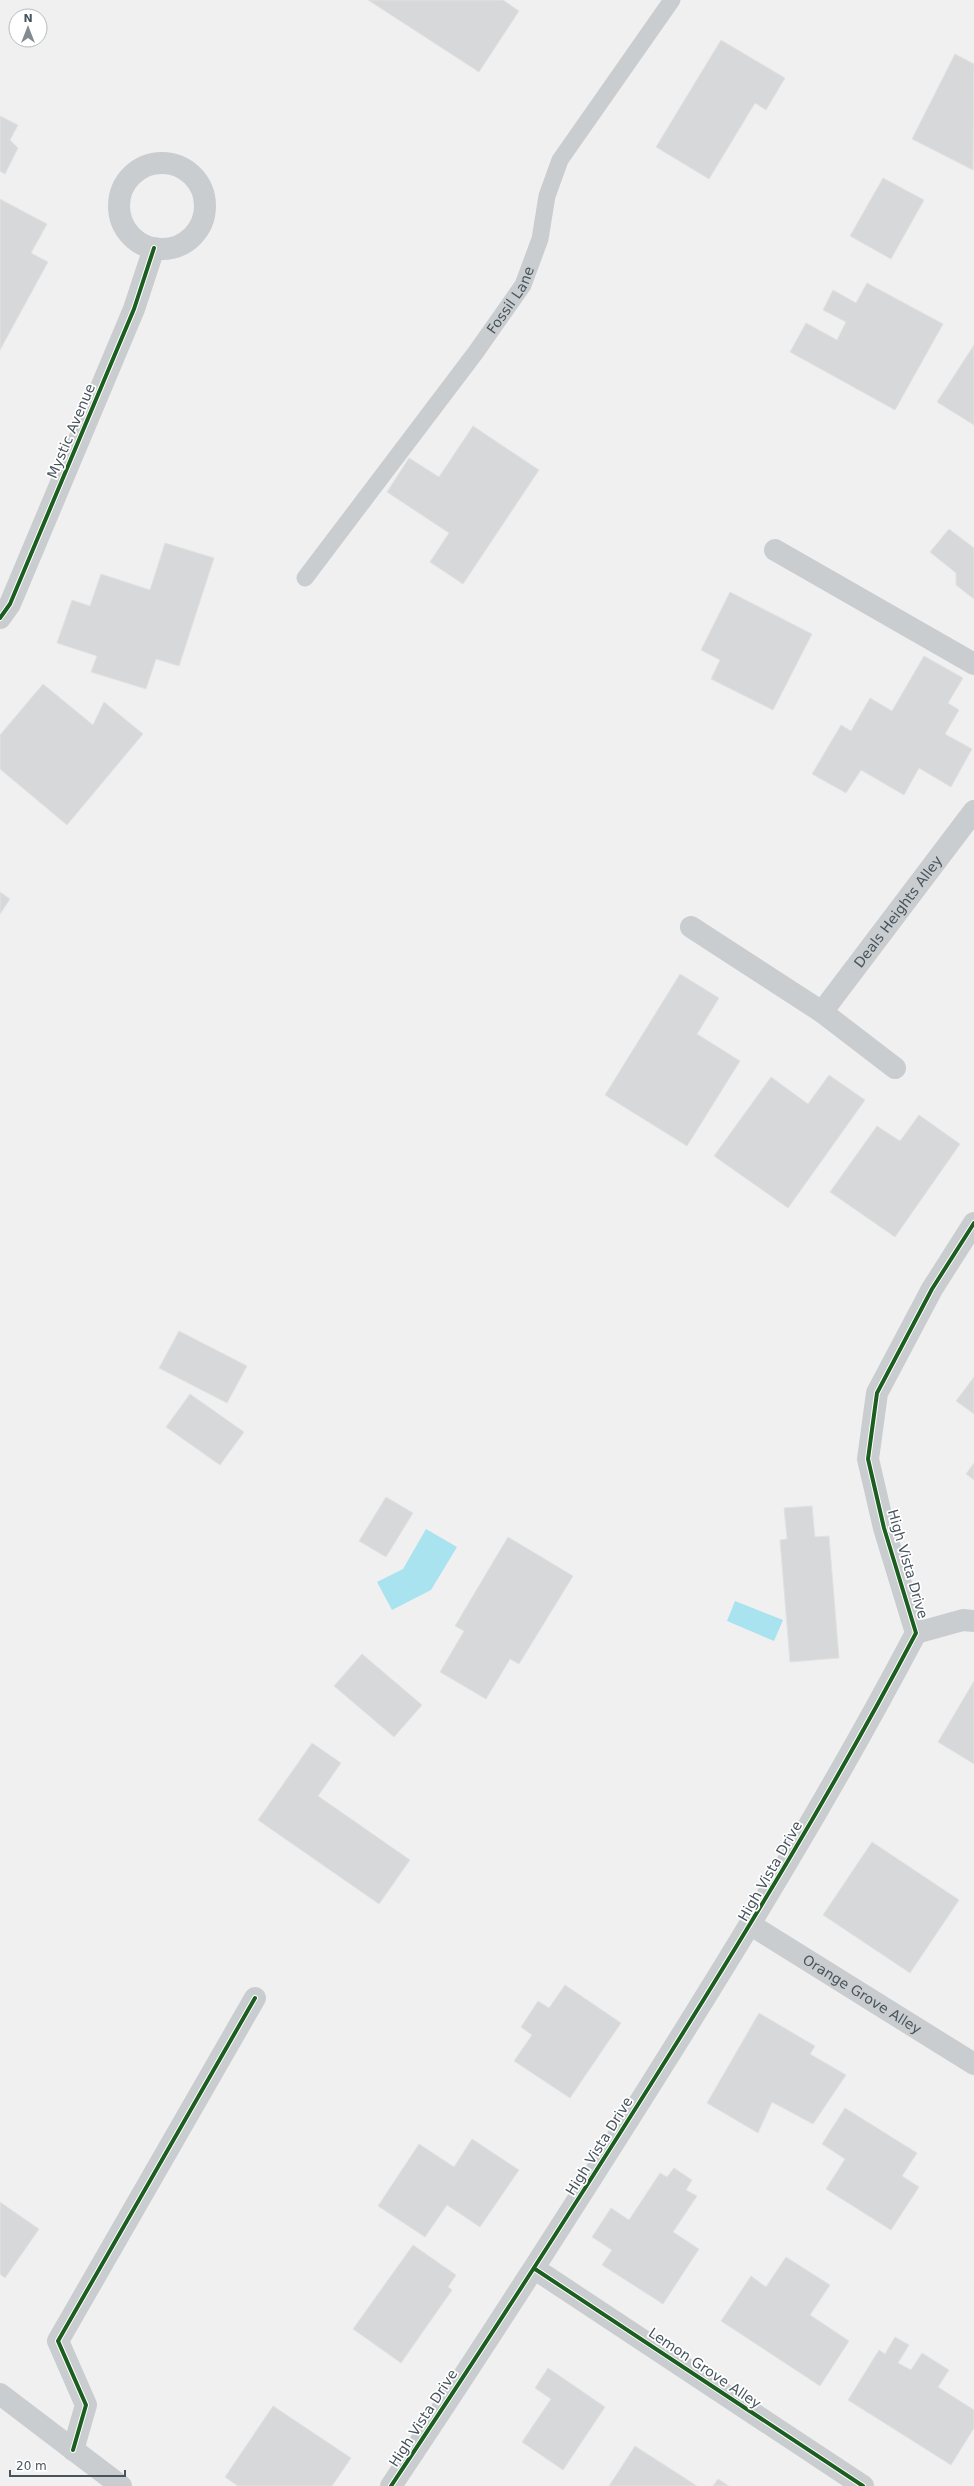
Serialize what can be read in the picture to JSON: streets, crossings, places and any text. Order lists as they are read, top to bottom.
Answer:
{
  "streets": {
    "street": [
      "Mystic Avenue",
      "Deals Heights Alley",
      "High Vista Drive",
      "Orange Grove Alley",
      "Lemon Grove Alley"
    ],
    "lane": ["Fossil Lane"]
  },
  "crossings": [
    ["High Vista Drive", "Orange Grove Alley"],
    ["High Vista Drive", "Lemon Grove Alley"]
  ],
  "scale_bar": "20 m",
  "north": "top"
}
